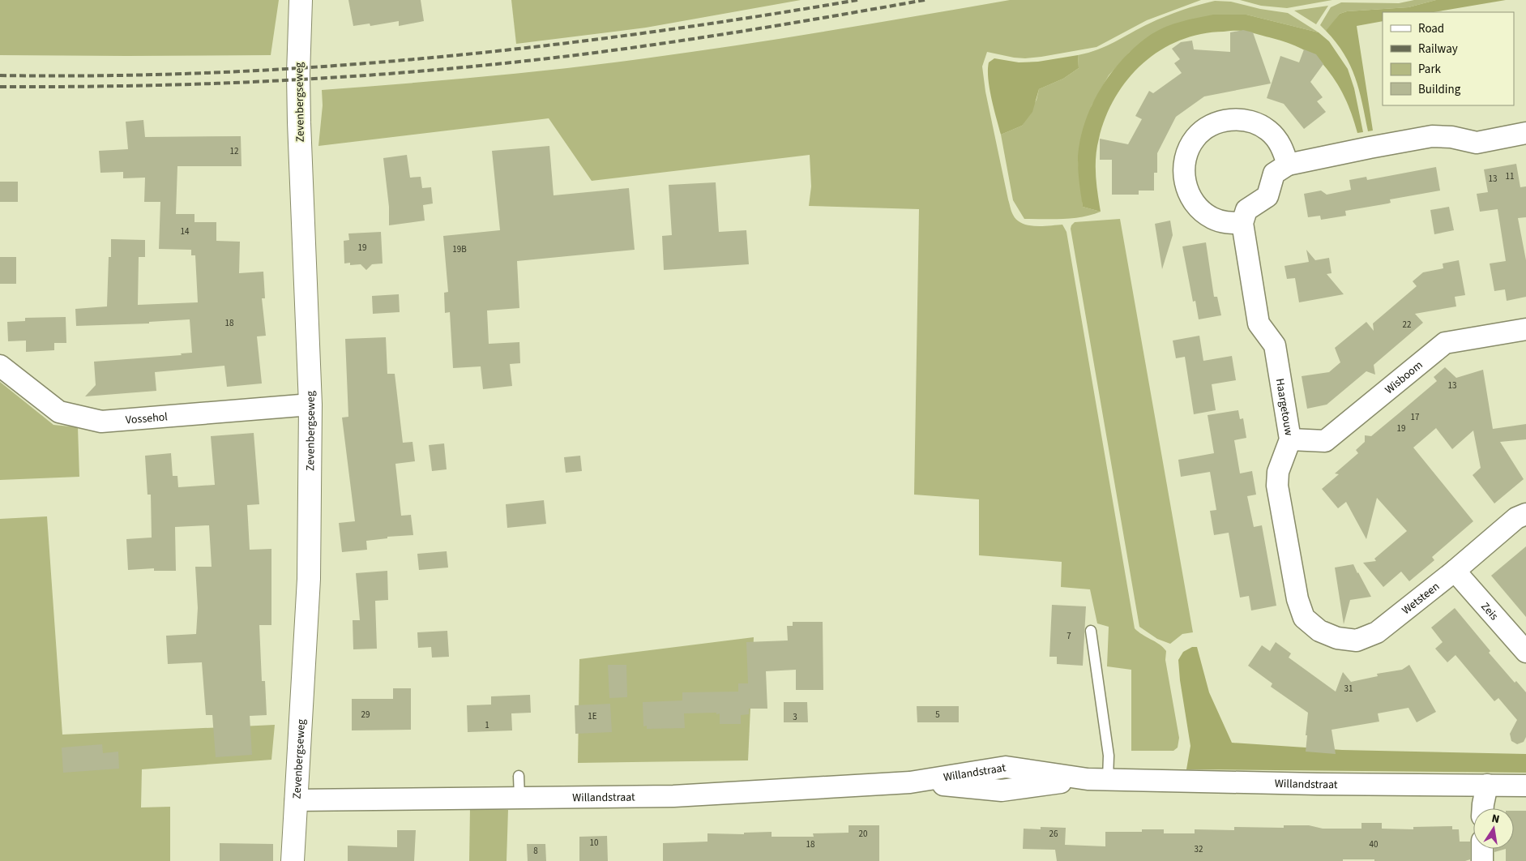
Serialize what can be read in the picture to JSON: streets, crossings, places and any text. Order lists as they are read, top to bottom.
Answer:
{
  "streets": {
    "street": [
      "Zevenbergseweg",
      "Wisboom",
      "Haargetouw",
      "Vossehol",
      "Wetsteen",
      "Zeis",
      "Willandstraat"
    ]
  },
  "crossings": [
    ["Zevenbergseweg", "Vossehol"],
    ["Zevenbergseweg", "Willandstraat"],
    ["Wisboom", "Haargetouw"],
    ["Haargetouw", "Wetsteen"],
    ["Wetsteen", "Zeis"]
  ],
  "house_numbers": [
    "12",
    "11",
    "13",
    "14",
    "19",
    "19B",
    "18",
    "22",
    "13",
    "17",
    "19",
    "7",
    "31",
    "29",
    "5",
    "1E",
    "3",
    "1",
    "20",
    "26",
    "10",
    "18",
    "40",
    "32",
    "8"
  ],
  "legend": [
    "Road",
    "Railway",
    "Park",
    "Building"
  ],
  "north": "top"
}
